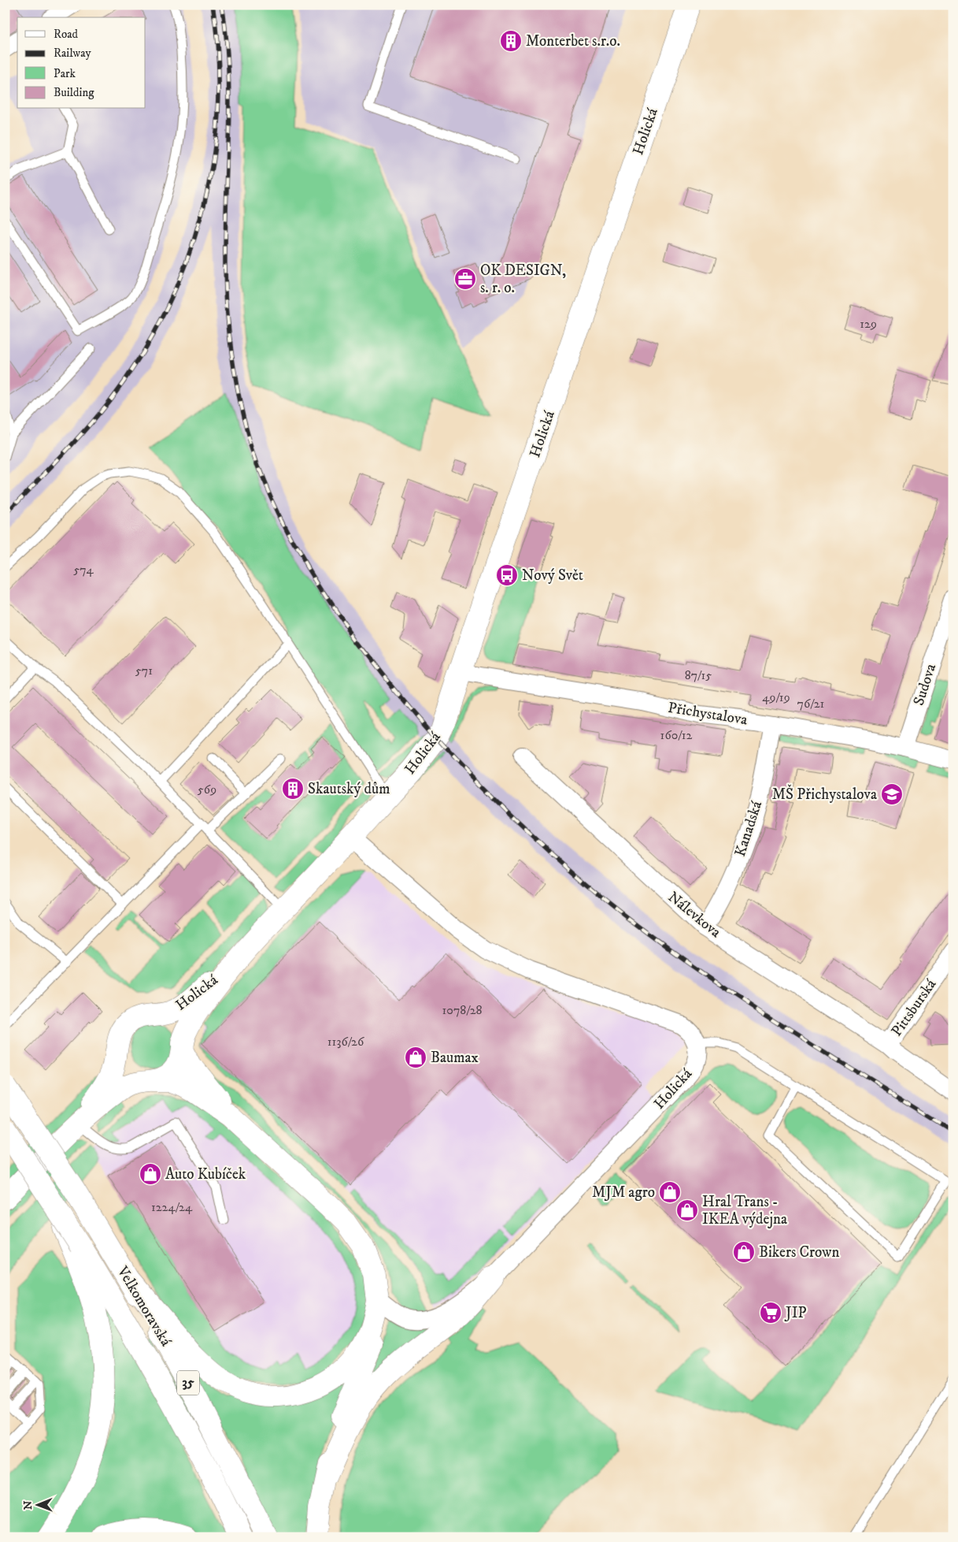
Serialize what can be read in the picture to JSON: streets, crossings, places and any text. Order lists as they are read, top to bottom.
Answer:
{
  "streets": {
    "main road": ["Holická", "Velkomoravská", "35"],
    "street": [
      "Sudova",
      "Přichystalova",
      "Kanadská",
      "Nálevkova",
      "Pittsburská"
    ]
  },
  "crossings": [
    ["Holická", "Přichystalova"],
    ["Sudova", "Přichystalova"],
    ["Přichystalova", "Kanadská"],
    ["Kanadská", "Nálevkova"],
    ["Nálevkova", "Pittsburská"]
  ],
  "places": {
    "building": ["Monterbet s.r.o.", "Skautský dům"],
    "office": ["OK DESIGN, s. r. o."],
    "bus stop": ["Nový Svět"],
    "school or university": ["MŠ Přichystalova"],
    "shop": [
      "Baumax",
      "Auto Kubíček",
      "MJM agro",
      "Hral Trans - IKEA výdejna",
      "Bikers Crown"
    ],
    "supermarket": ["JIP"]
  },
  "house_numbers": [
    "129",
    "574",
    "571",
    "87/15",
    "49/19",
    "76/21",
    "160/12",
    "569",
    "1078/28",
    "1136/26",
    "1224/24"
  ],
  "legend": [
    "Road",
    "Railway",
    "Park",
    "Building"
  ],
  "north": "left"
}
